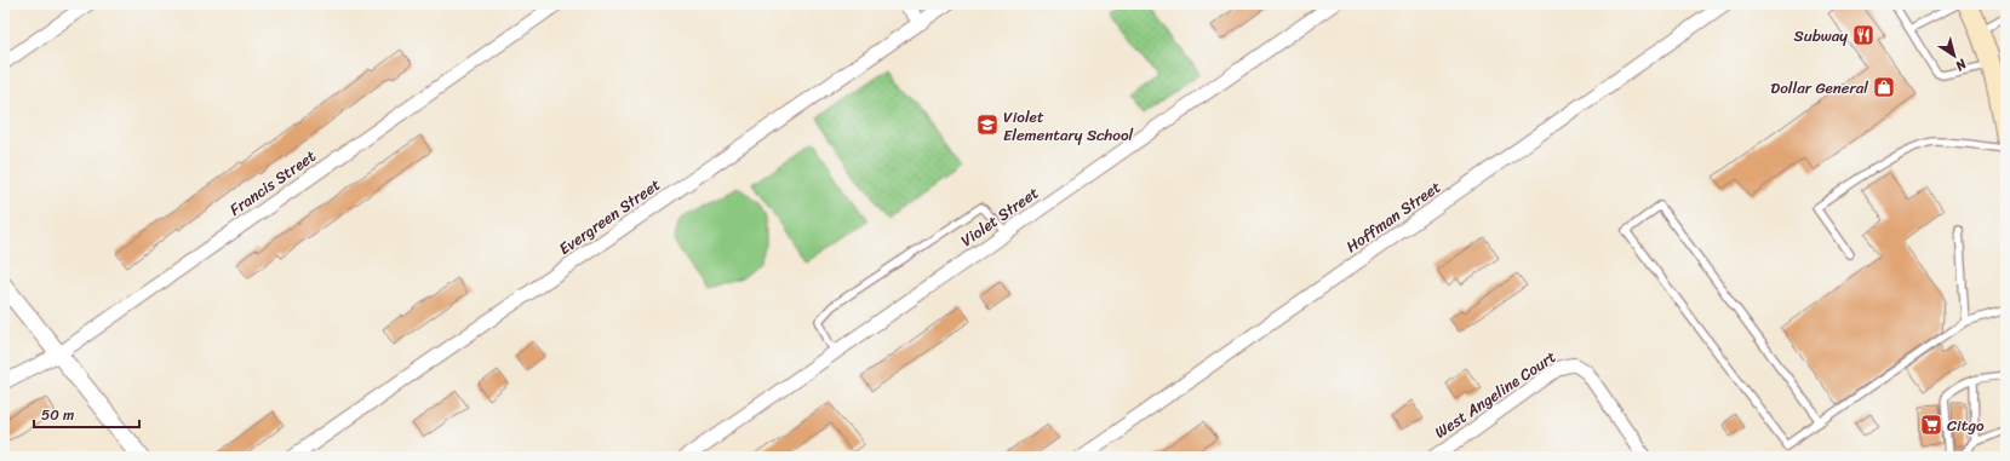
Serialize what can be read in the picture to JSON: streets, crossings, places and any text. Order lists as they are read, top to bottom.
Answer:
{
  "streets": {
    "street": [
      "Francis Street",
      "Evergreen Street",
      "Violet Street",
      "Hoffman Street",
      "West Angeline Court"
    ]
  },
  "places": {
    "restaurant": ["Subway"],
    "shop": ["Dollar General"],
    "school or university": ["Violet Elementary School"],
    "supermarket": ["Citgo"]
  },
  "scale_bar": "50 m",
  "north": "bottom right"
}
